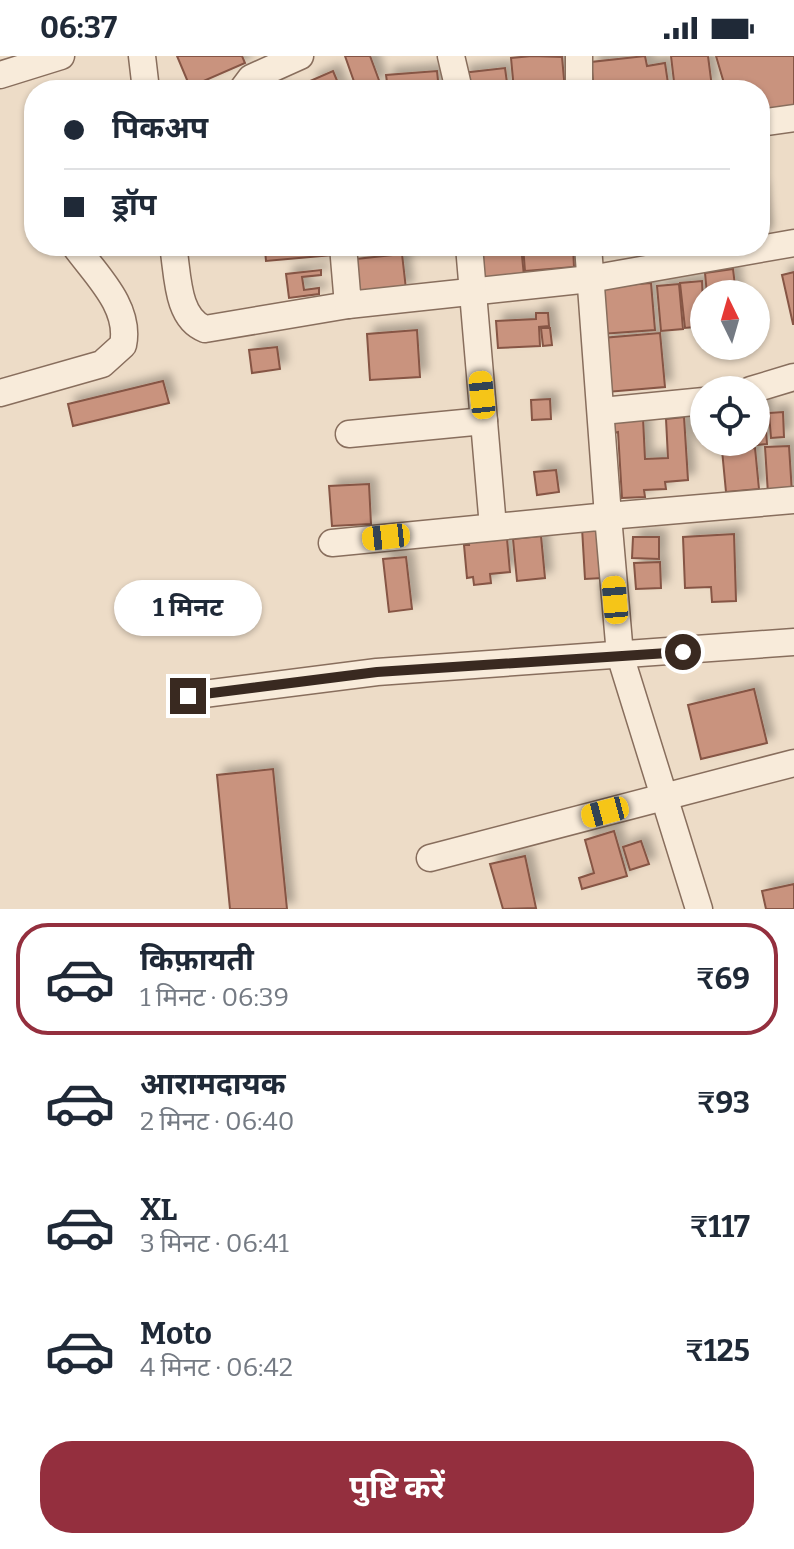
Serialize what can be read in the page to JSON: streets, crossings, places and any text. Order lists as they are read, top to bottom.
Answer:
{
  "north": "top",
  "page": {
    "status": "06:37",
    "banner": ["पिकअप", "ड्रॉप"],
    "bubble": "1 मिनट",
    "list": [
      {
        "name": "किफ़ायती",
        "note": "1 मिनट · 06:39",
        "value": "₹69"
      },
      {
        "name": "आरामदायक",
        "note": "2 मिनट · 06:40",
        "value": "₹93"
      },
      {
        "name": "XL",
        "note": "3 मिनट · 06:41",
        "value": "₹117"
      },
      {
        "name": "Moto",
        "note": "4 मिनट · 06:42",
        "value": "₹125"
      }
    ],
    "buttons": "पुष्टि करें"
  }
}
